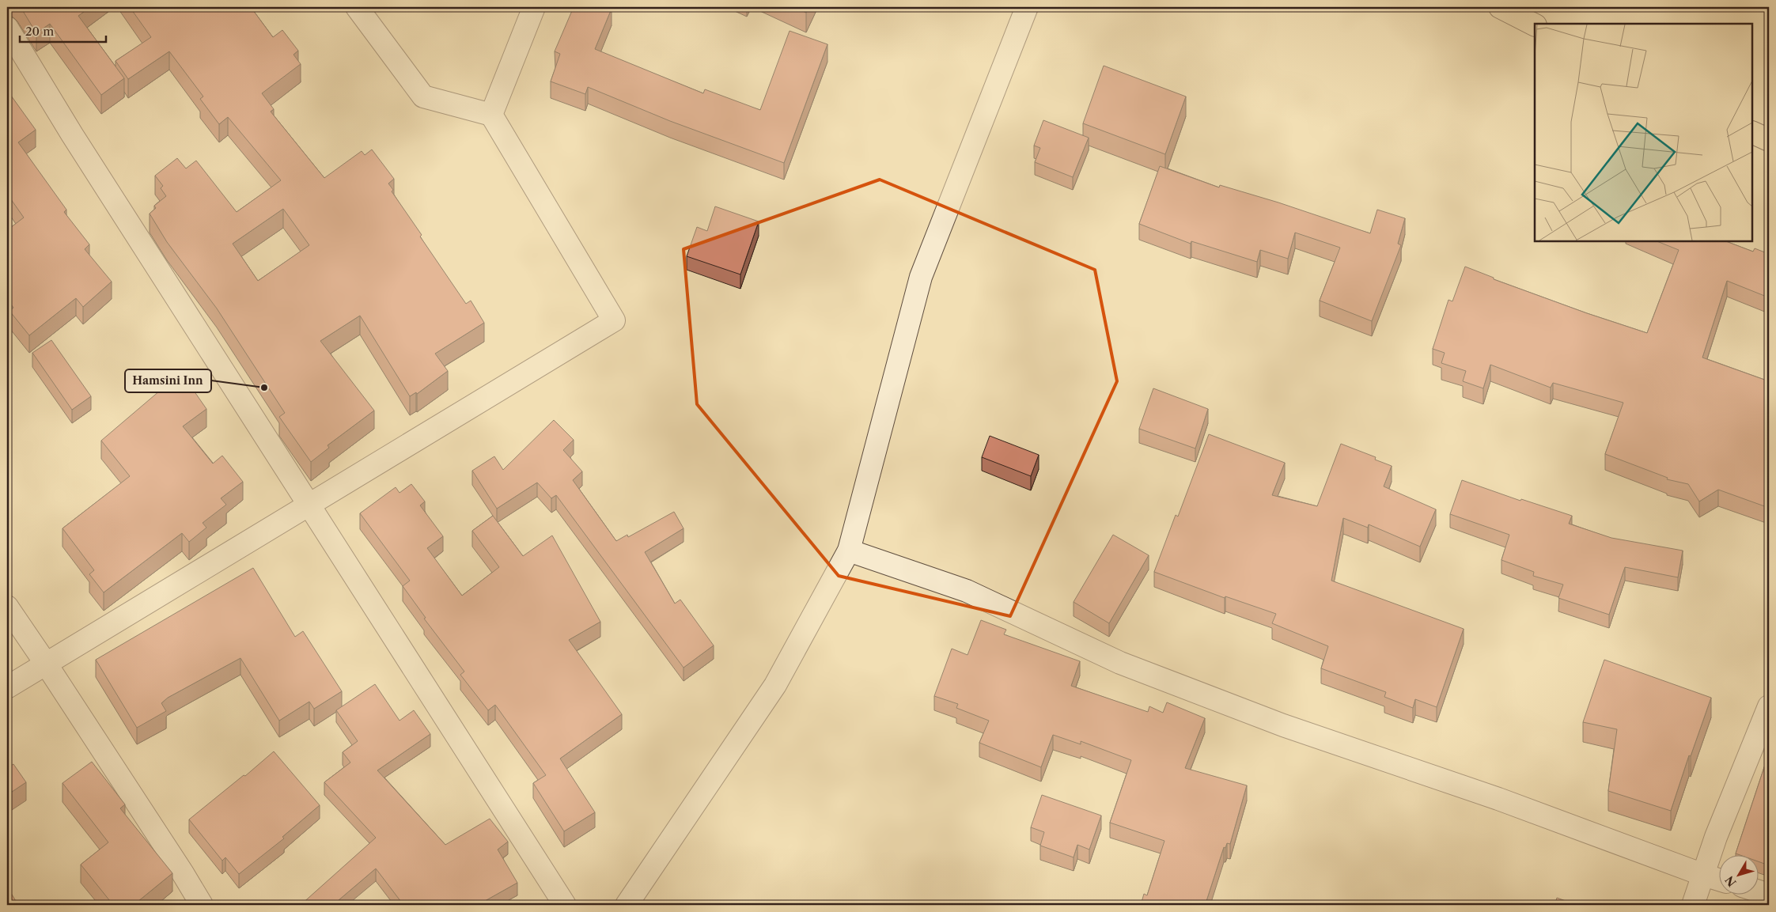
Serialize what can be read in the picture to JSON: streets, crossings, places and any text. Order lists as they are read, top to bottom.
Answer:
{
  "places": ["Hamsini Inn"],
  "scale_bar": "20 m",
  "north": "bottom left"
}
